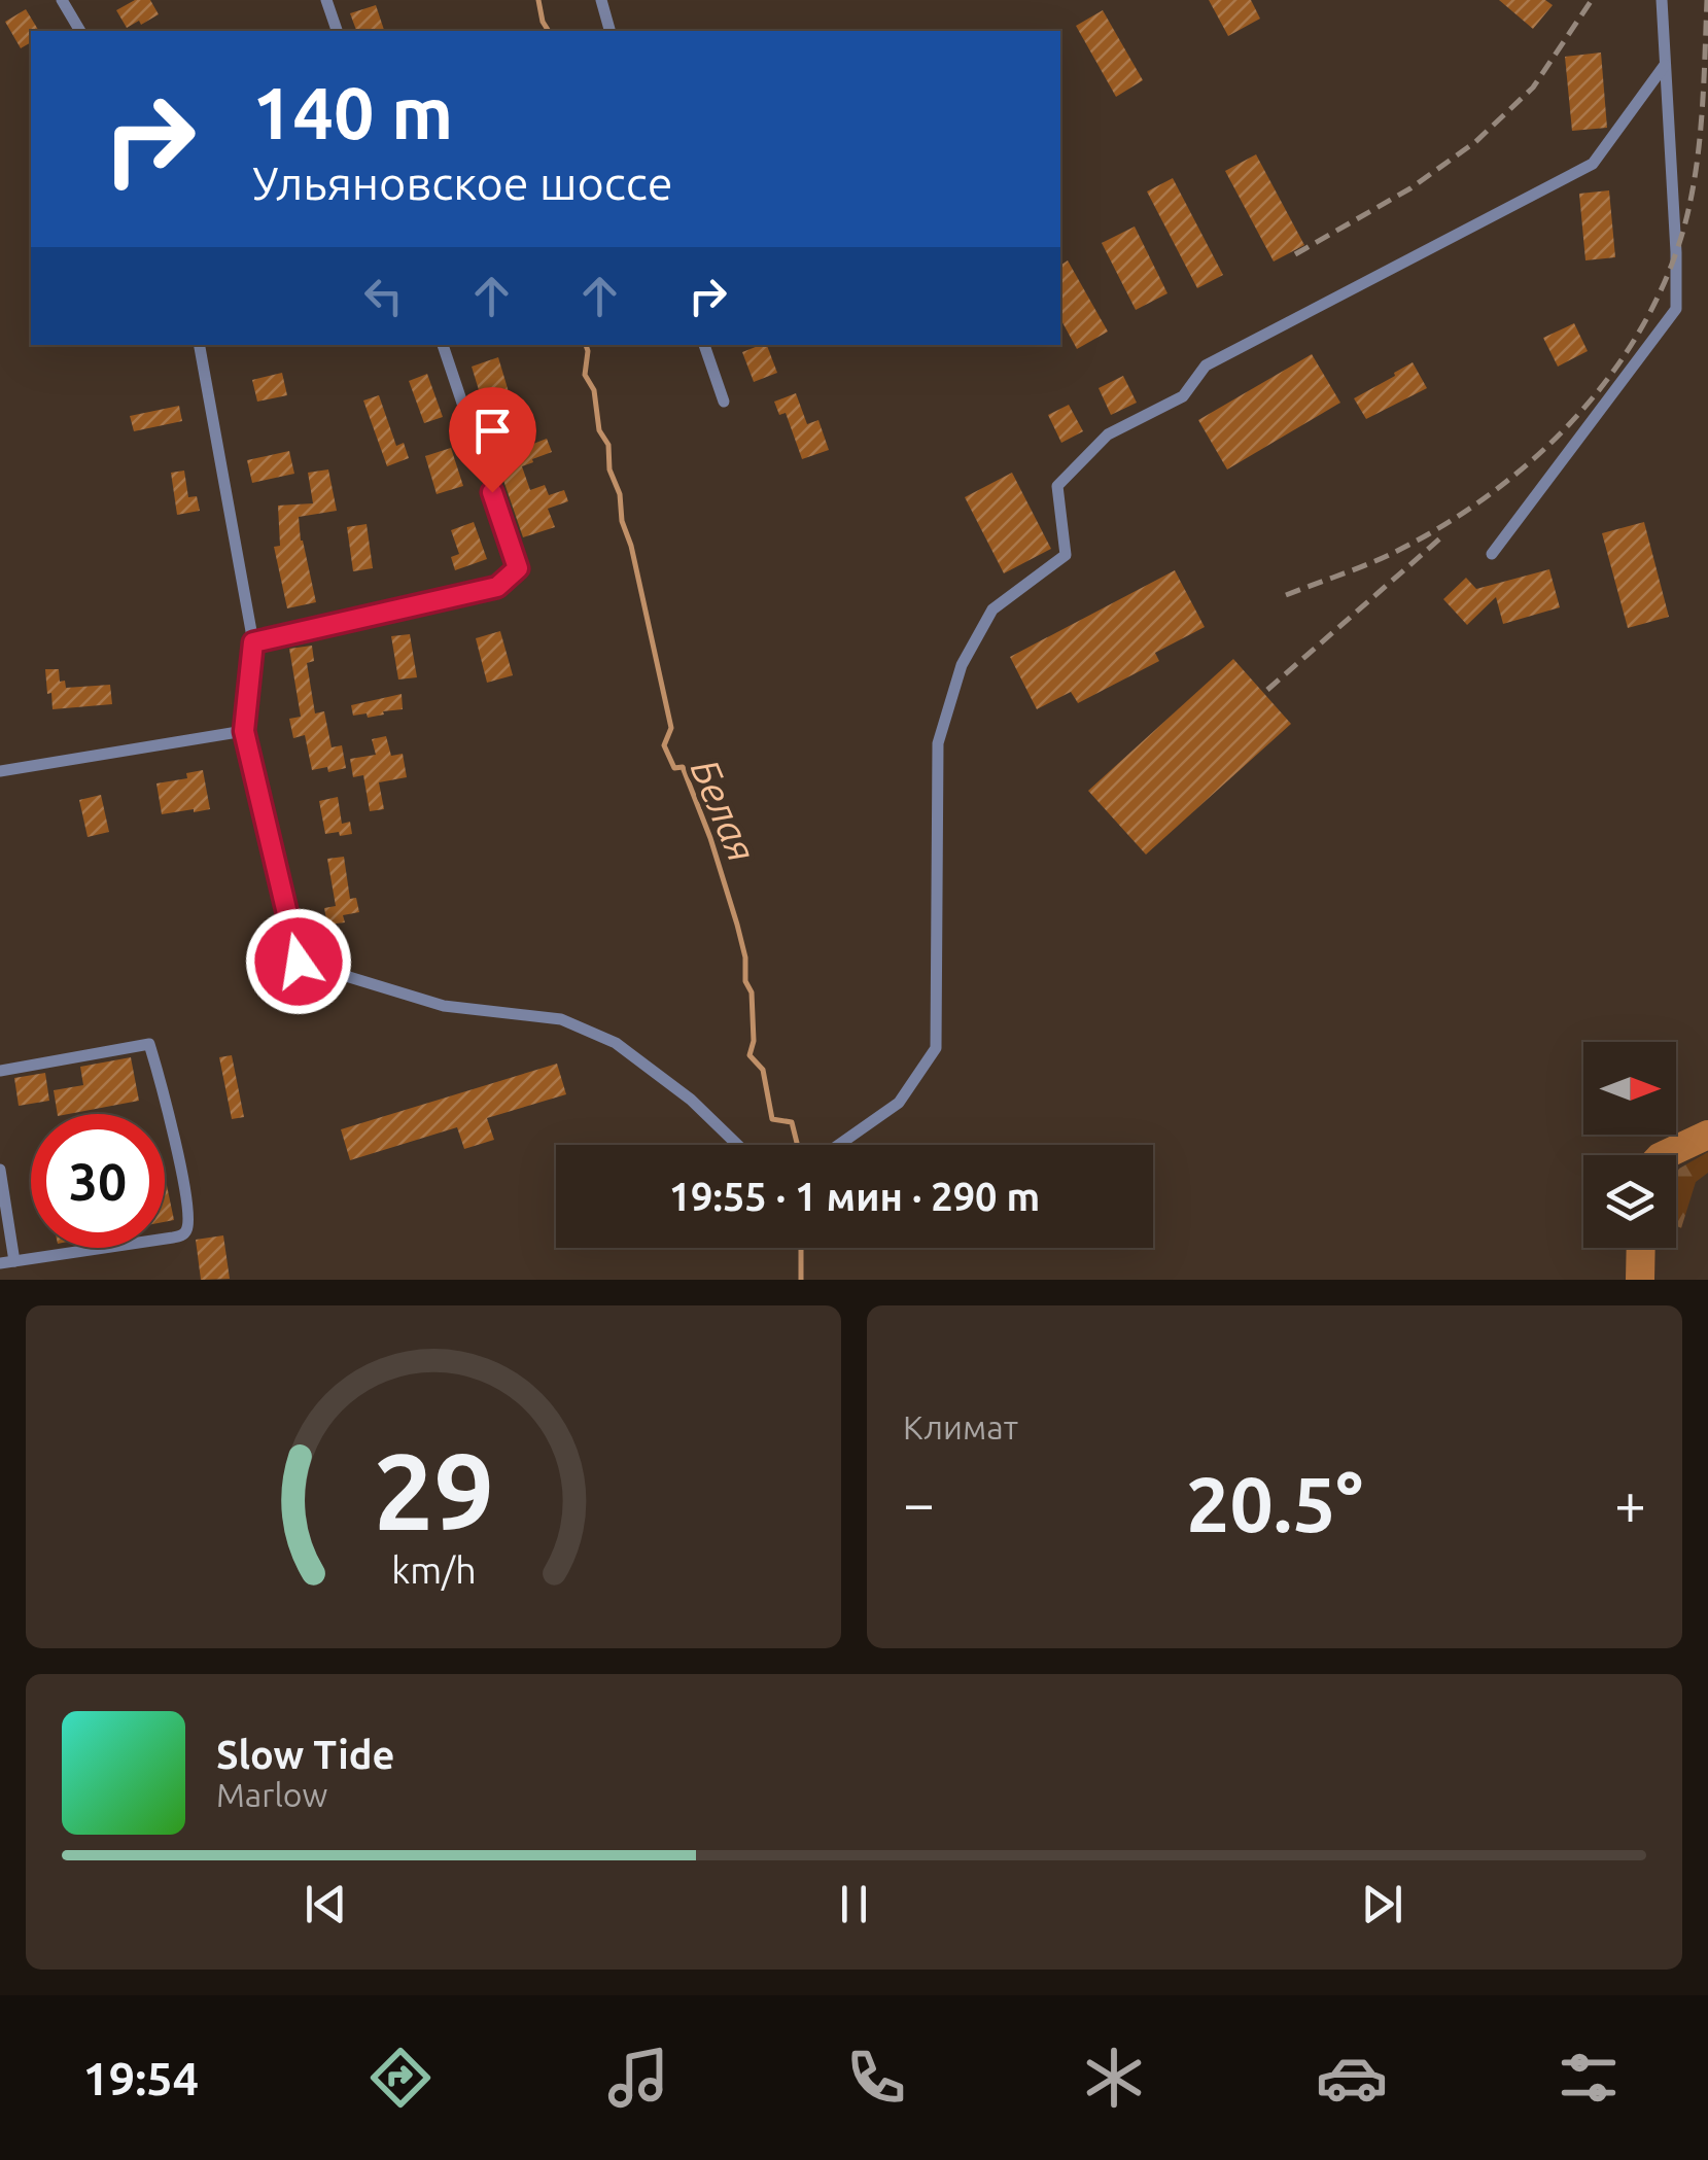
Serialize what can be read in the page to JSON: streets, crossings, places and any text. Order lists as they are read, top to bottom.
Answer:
{
  "water": ["Белая"],
  "north": "right",
  "page": {
    "turn": ["140 m", "Ульяновское шоссе"],
    "limit": "30",
    "trip": "19:55 · 1 мин · 290 m",
    "tile": "Климат",
    "heat": ["−", "20.5°", "+"],
    "song": ["Slow Tide", "Marlow"],
    "tabs": "19:54",
    "gauge": ["29", "km/h"]
  }
}
